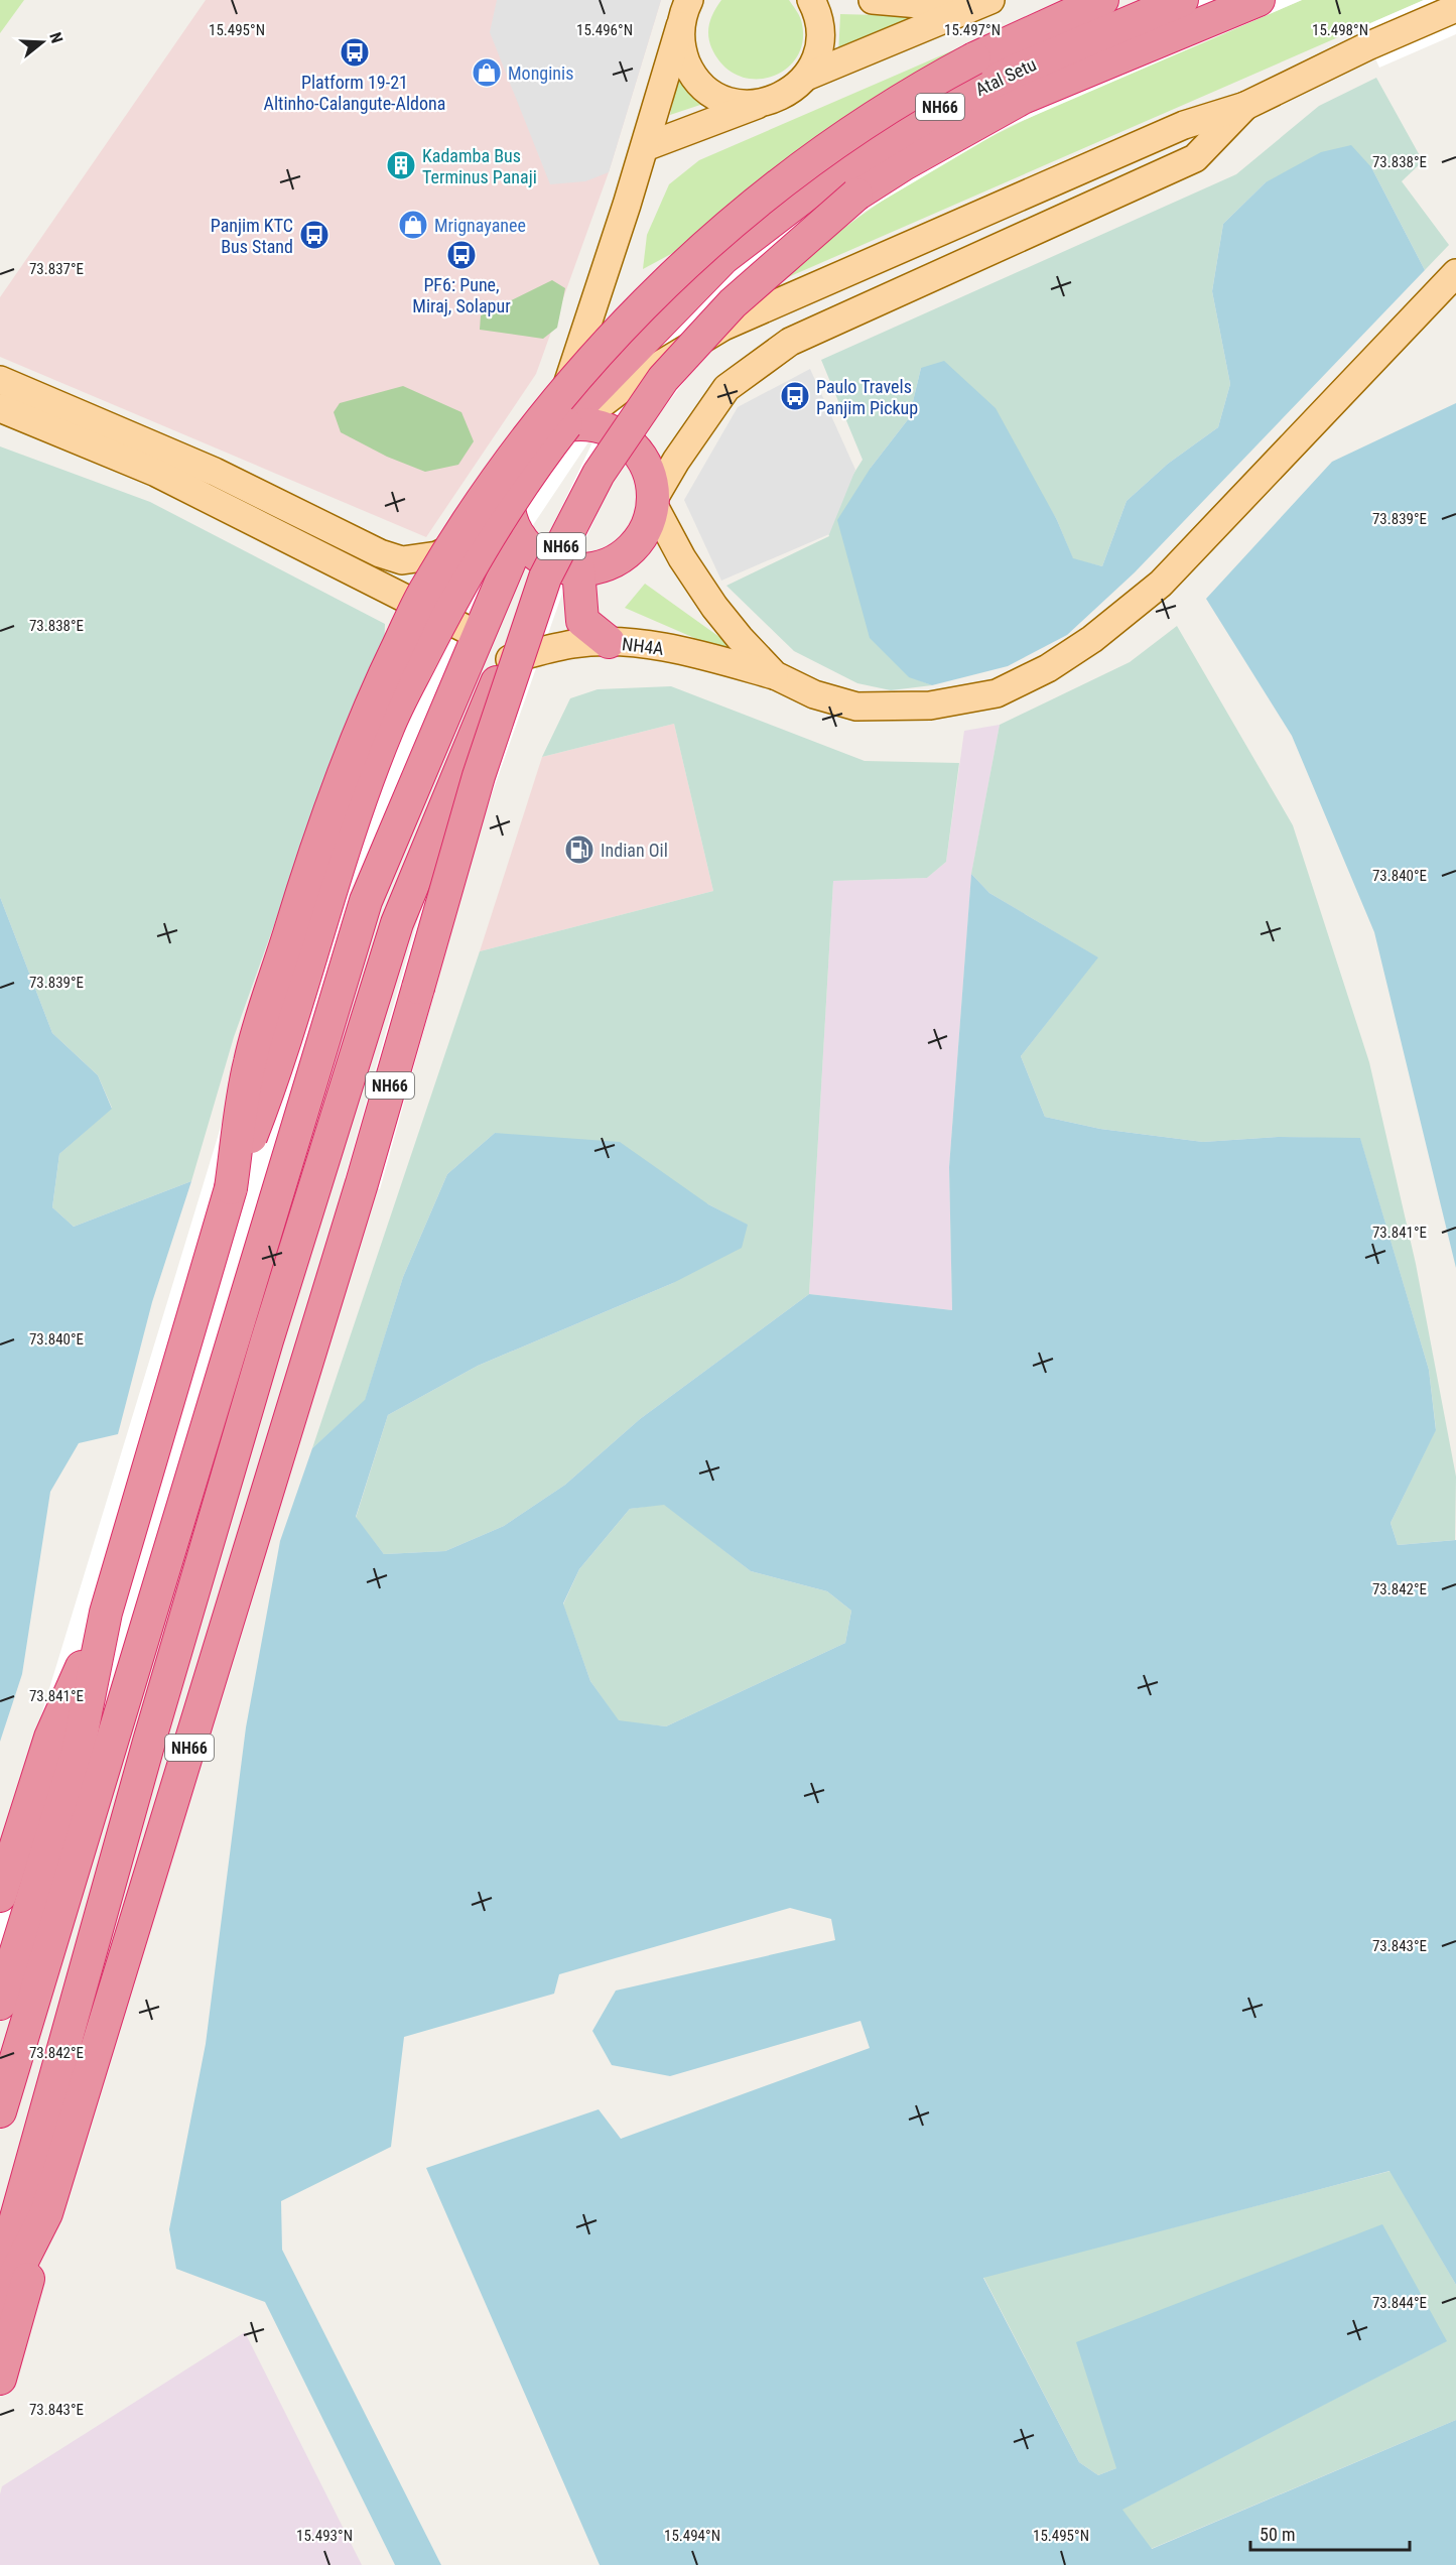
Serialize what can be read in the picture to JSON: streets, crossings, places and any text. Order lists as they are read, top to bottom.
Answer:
{
  "streets": {
    "highway": ["Atal Setu", "NH66"],
    "main road": ["NH4A"]
  },
  "crossings": [
    ["Atal Setu", "NH66"]
  ],
  "places": {
    "bus stop": [
      "Platform 19-21 Altinho-Calangute-Aldona",
      "Panjim KTC Bus Stand",
      "PF6: Pune, Miraj, Solapur",
      "Paulo Travels Panjim Pickup"
    ],
    "shop": ["Monginis", "Mrignayanee"],
    "building": ["Kadamba Bus Terminus Panaji"],
    "fuel station": ["Indian Oil"]
  },
  "scale_bar": "50 m",
  "north": "right",
  "coordinates": [
    "15.495°N",
    "15.496°N",
    "15.497°N",
    "15.498°N",
    "73.838°E",
    "73.837°E",
    "73.839°E",
    "73.840°E",
    "73.841°E",
    "73.842°E",
    "73.843°E",
    "73.844°E",
    "15.493°N",
    "15.494°N"
  ]
}
